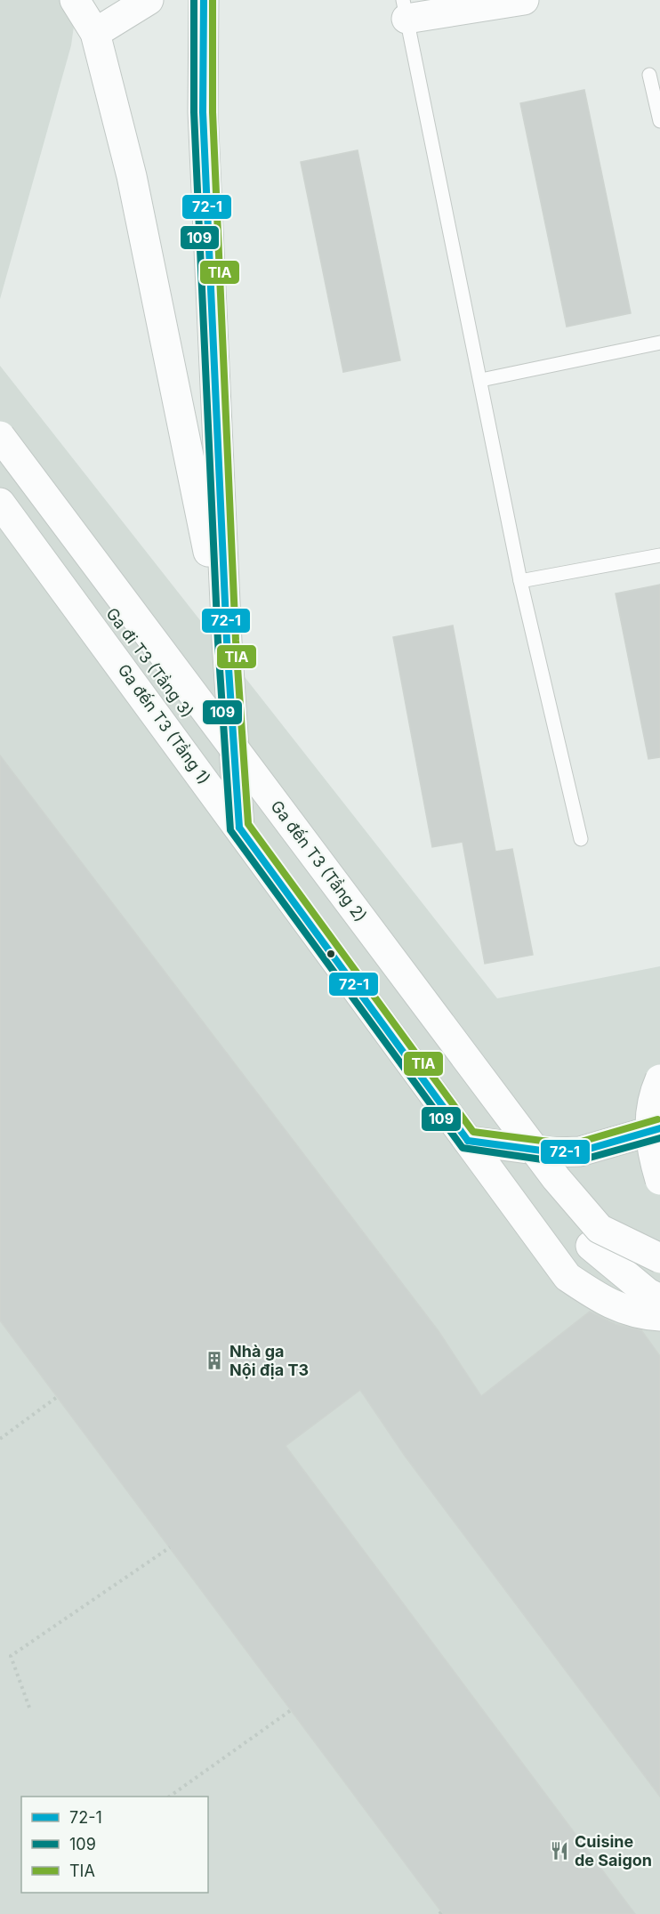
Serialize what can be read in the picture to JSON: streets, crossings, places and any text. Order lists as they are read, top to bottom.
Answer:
{
  "streets": {
    "street": ["Ga đi T3 (Tầng 3)", "Ga đến T3 (Tầng 1)", "Ga đến T3 (Tầng 2)"]
  },
  "places": {
    "building": ["Nhà ga Nội địa T3"],
    "restaurant": ["Cuisine de Saigon"]
  },
  "lines": ["transit line 72-1", "transit line 109", "transit line TIA"],
  "legend": ["72-1", "109", "TIA"]
}
